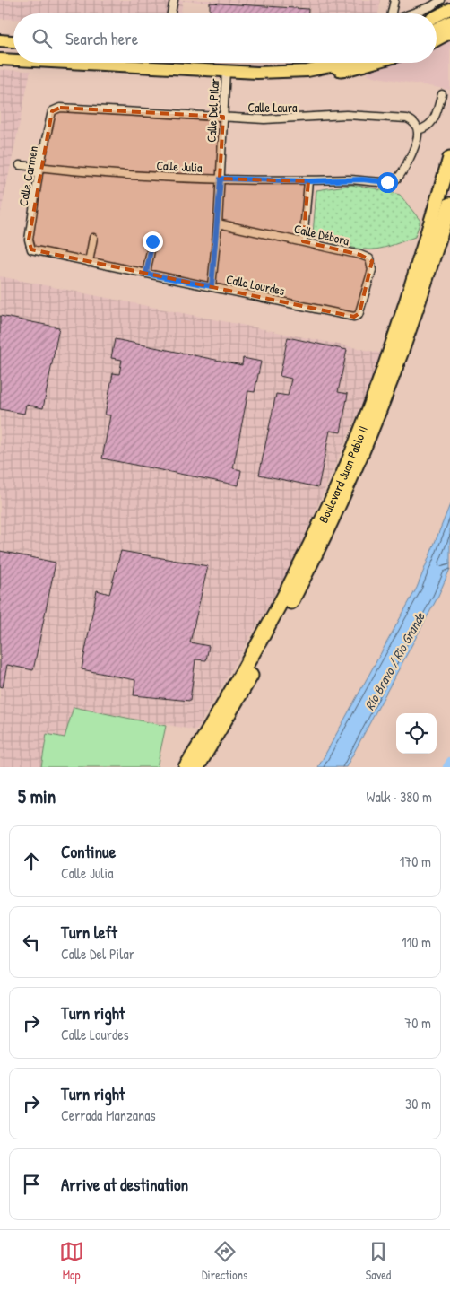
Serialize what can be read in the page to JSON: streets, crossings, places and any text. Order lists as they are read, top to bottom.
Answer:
{
  "streets": {
    "highway": ["Boulevard Juan Pablo II"],
    "street": [
      "Calle Laura",
      "Calle Del Pilar",
      "Calle Julia",
      "Calle Carmen",
      "Calle Débora",
      "Calle Lourdes"
    ]
  },
  "crossings": [
    ["Calle Laura", "Calle Del Pilar"],
    ["Calle Laura", "Calle Julia"],
    ["Calle Laura", "Calle Carmen"],
    ["Calle Del Pilar", "Calle Julia"],
    ["Calle Del Pilar", "Calle Débora"],
    ["Calle Del Pilar", "Calle Lourdes"],
    ["Calle Julia", "Calle Carmen"],
    ["Calle Carmen", "Calle Lourdes"],
    ["Calle Débora", "Calle Lourdes"]
  ],
  "water": ["Río Bravo / Rio Grande"],
  "page": {
    "search": "Search here",
    "heading": ["5 min", "Walk · 380 m"],
    "list": [
      ["Continue", "Calle Julia", "170 m"],
      ["Turn left", "Calle Del Pilar", "110 m"],
      ["Turn right", "Calle Lourdes", "70 m"],
      ["Turn right", "Cerrada Manzanas", "30 m"],
      "Arrive at destination"
    ],
    "nav": ["Map", "Directions", "Saved"]
  }
}
